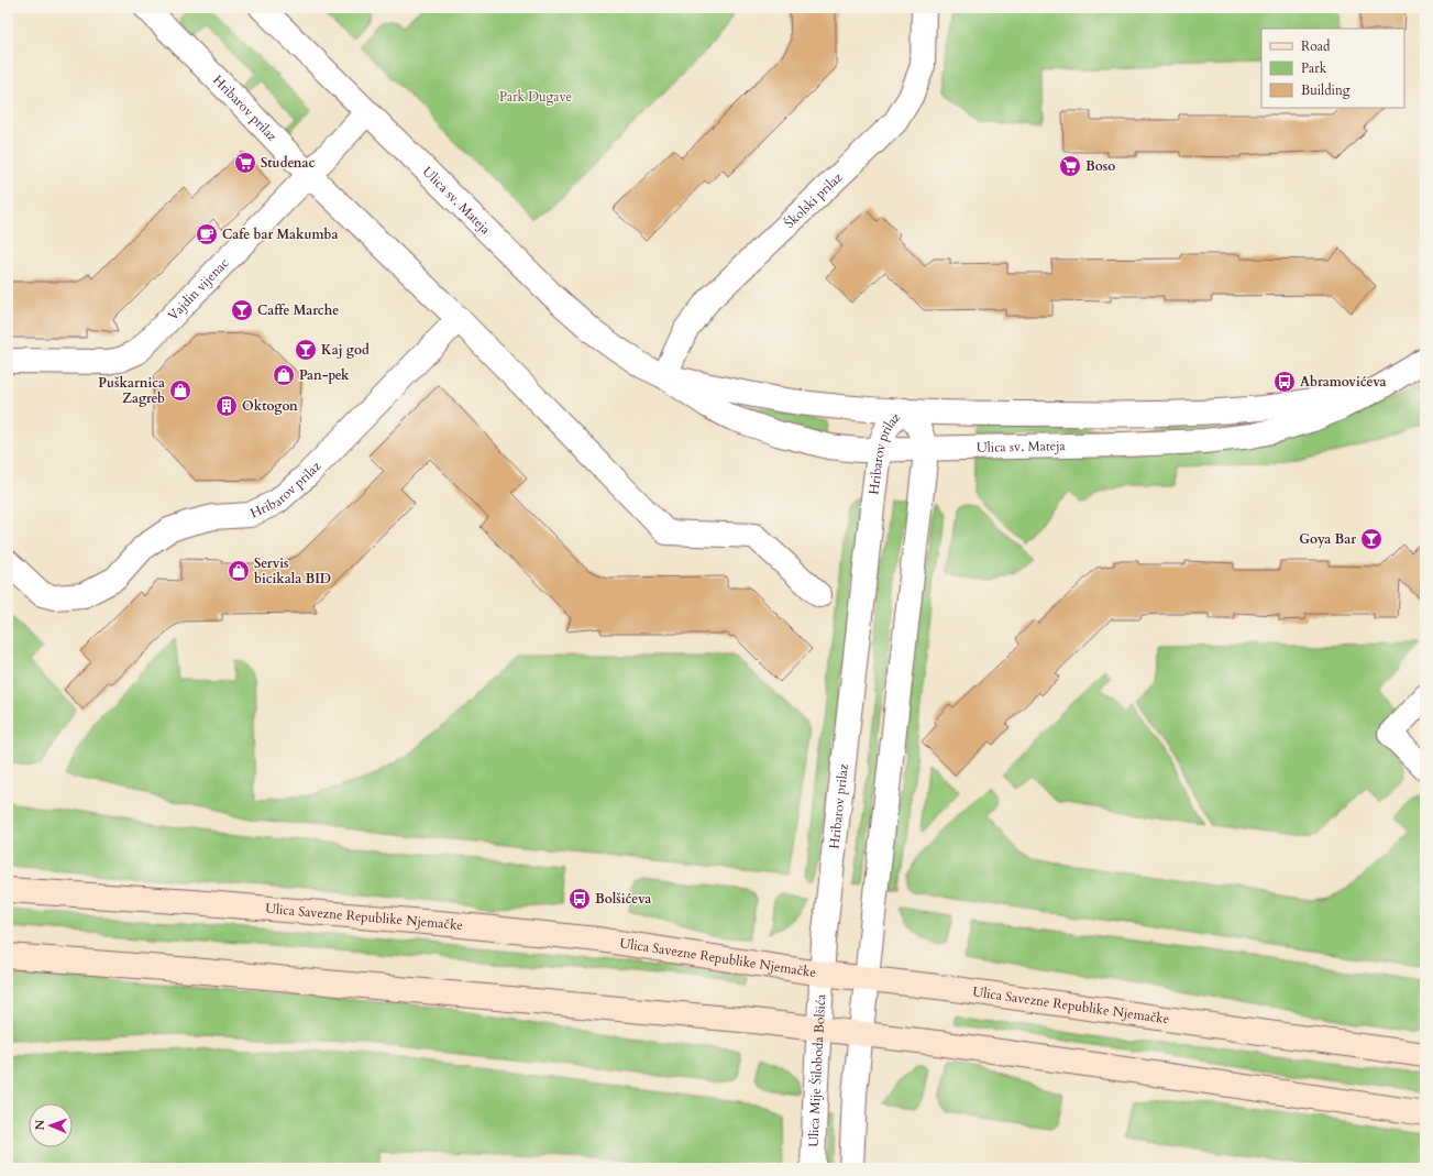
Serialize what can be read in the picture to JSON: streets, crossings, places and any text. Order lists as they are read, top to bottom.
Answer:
{
  "streets": {
    "main road": ["Ulica Savezne Republike Njemačke"],
    "street": [
      "Hribarov prilaz",
      "Ulica sv. Mateja",
      "Školski prilaz",
      "Vajdin vijenac",
      "Ulica Mije Šiloboda Bolšića"
    ]
  },
  "crossings": [
    ["Hribarov prilaz", "Ulica sv. Mateja"],
    ["Hribarov prilaz", "Vajdin vijenac"],
    ["Hribarov prilaz", "Ulica Savezne Republike Njemačke"],
    ["Hribarov prilaz", "Ulica Mije Šiloboda Bolšića"],
    ["Ulica sv. Mateja", "Školski prilaz"],
    ["Ulica sv. Mateja", "Vajdin vijenac"],
    ["Ulica Savezne Republike Njemačke", "Ulica Mije Šiloboda Bolšića"]
  ],
  "parks": ["Park Dugave"],
  "places": {
    "supermarket": ["Studenac", "Boso"],
    "cafe": ["Cafe bar Makumba"],
    "bar": ["Caffe Marche", "Kaj god", "Goya Bar"],
    "shop": ["Pan-pek", "Puškarnica Zagreb", "Servis bicikala BID"],
    "bus stop": ["Abramovićeva", "Bolšićeva"],
    "building": ["Oktogon"]
  },
  "legend": ["Road", "Park", "Building"],
  "north": "left"
}
